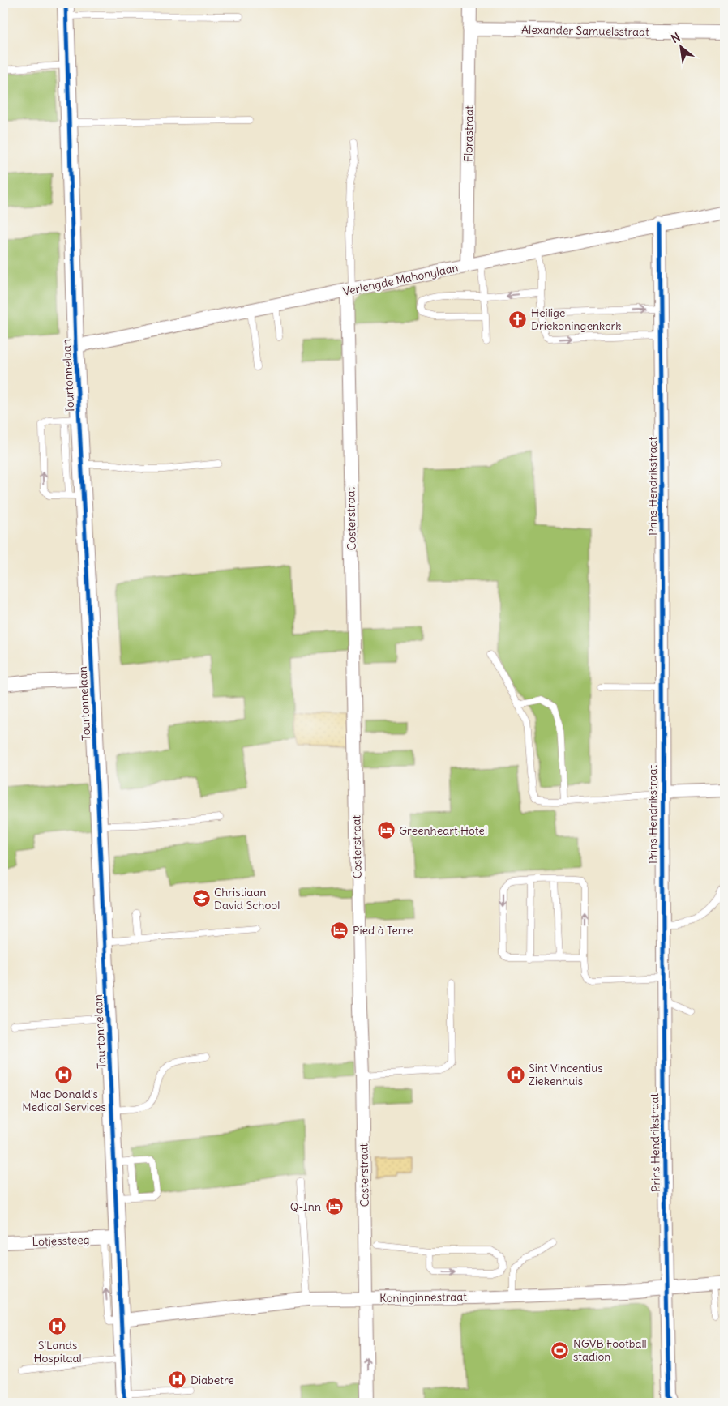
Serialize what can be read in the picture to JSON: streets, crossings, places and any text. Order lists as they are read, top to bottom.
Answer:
{
  "streets": {
    "street": [
      "Alexander Samuelsstraat",
      "Florastraat",
      "Verlengde Mahonylaan",
      "Tourtonnelaan",
      "Prins Hendrikstraat",
      "Costerstraat",
      "Lotjessteeg",
      "Koninginnestraat"
    ]
  },
  "crossings": [
    ["Alexander Samuelsstraat", "Florastraat"],
    ["Florastraat", "Verlengde Mahonylaan"],
    ["Verlengde Mahonylaan", "Tourtonnelaan"],
    ["Verlengde Mahonylaan", "Prins Hendrikstraat"],
    ["Verlengde Mahonylaan", "Costerstraat"],
    ["Tourtonnelaan", "Lotjessteeg"],
    ["Tourtonnelaan", "Koninginnestraat"],
    ["Prins Hendrikstraat", "Koninginnestraat"],
    ["Costerstraat", "Koninginnestraat"]
  ],
  "places": {
    "church": ["Heilige Driekoningenkerk"],
    "hotel": ["Greenheart Hotel", "Pied à Terre", "Q-Inn"],
    "school or university": ["Christiaan David School"],
    "hospital": [
      "Sint Vincentius Ziekenhuis",
      "Mac Donald's Medical Services",
      "S'Lands Hospitaal",
      "Diabetre"
    ],
    "sports": ["NGVB Football stadion"]
  },
  "north": "top left"
}
